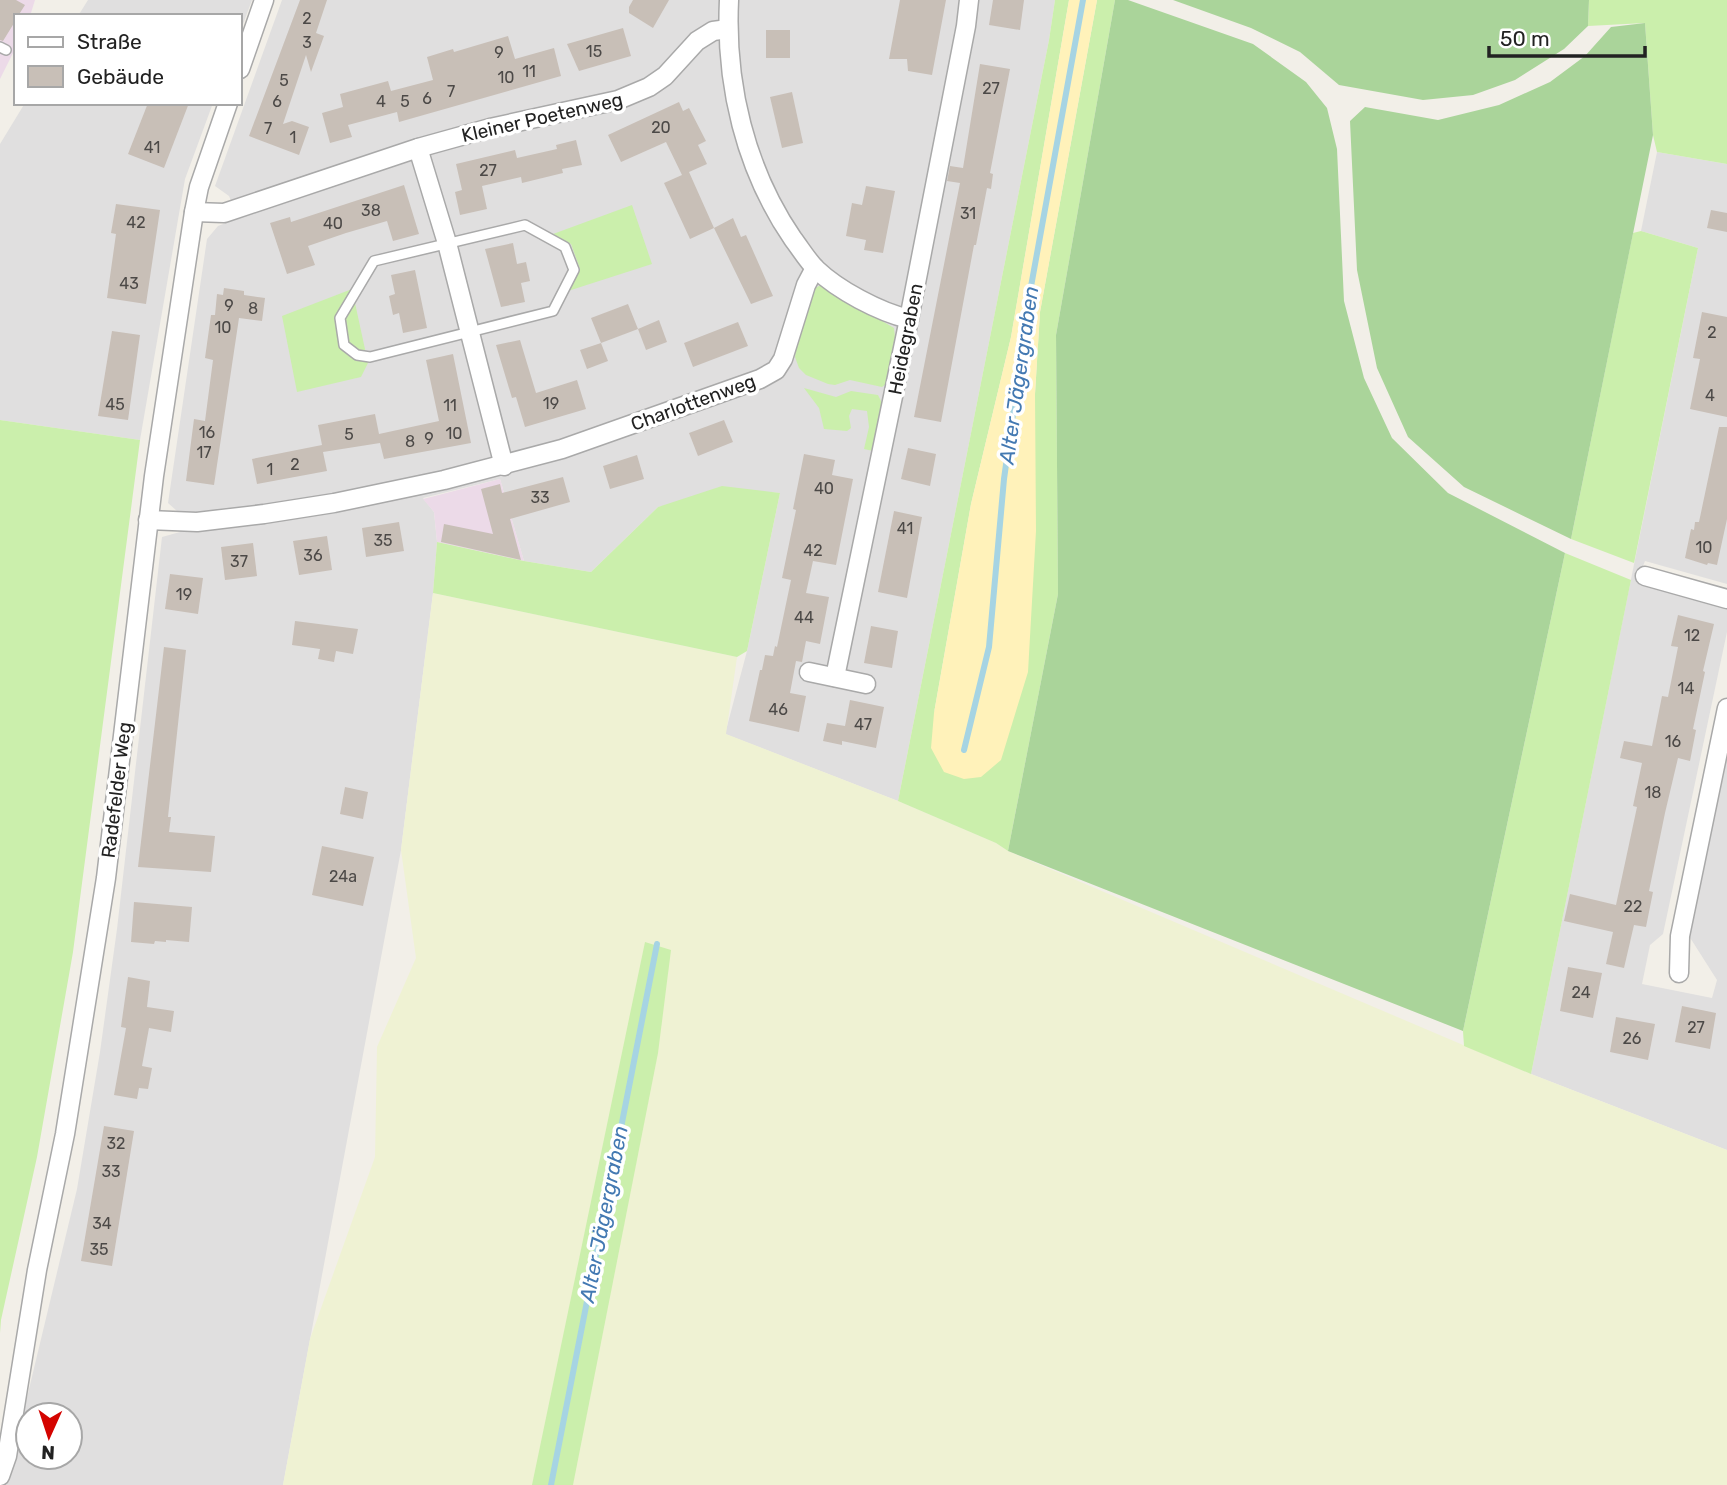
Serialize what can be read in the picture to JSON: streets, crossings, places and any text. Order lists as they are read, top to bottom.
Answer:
{
  "streets": {
    "street": [
      "Kleiner Poetenweg",
      "Heidegraben",
      "Charlottenweg",
      "Radefelder Weg"
    ]
  },
  "crossings": [
    ["Kleiner Poetenweg", "Radefelder Weg"],
    ["Charlottenweg", "Radefelder Weg"]
  ],
  "water": ["Alter Jägergraben"],
  "house_numbers": [
    "2",
    "3",
    "15",
    "9",
    "11",
    "10",
    "5",
    "27",
    "7",
    "6",
    "6",
    "4",
    "5",
    "20",
    "7",
    "1",
    "41",
    "27",
    "38",
    "31",
    "42",
    "40",
    "43",
    "9",
    "8",
    "10",
    "2",
    "4",
    "19",
    "45",
    "11",
    "16",
    "10",
    "5",
    "9",
    "8",
    "17",
    "2",
    "1",
    "40",
    "33",
    "41",
    "35",
    "10",
    "42",
    "36",
    "37",
    "19",
    "44",
    "12",
    "14",
    "46",
    "47",
    "16",
    "18",
    "24a",
    "22",
    "24",
    "27",
    "26",
    "32",
    "33",
    "34",
    "35"
  ],
  "legend": ["Straße", "Gebäude"],
  "scale_bar": "50 m",
  "north": "bottom"
}
